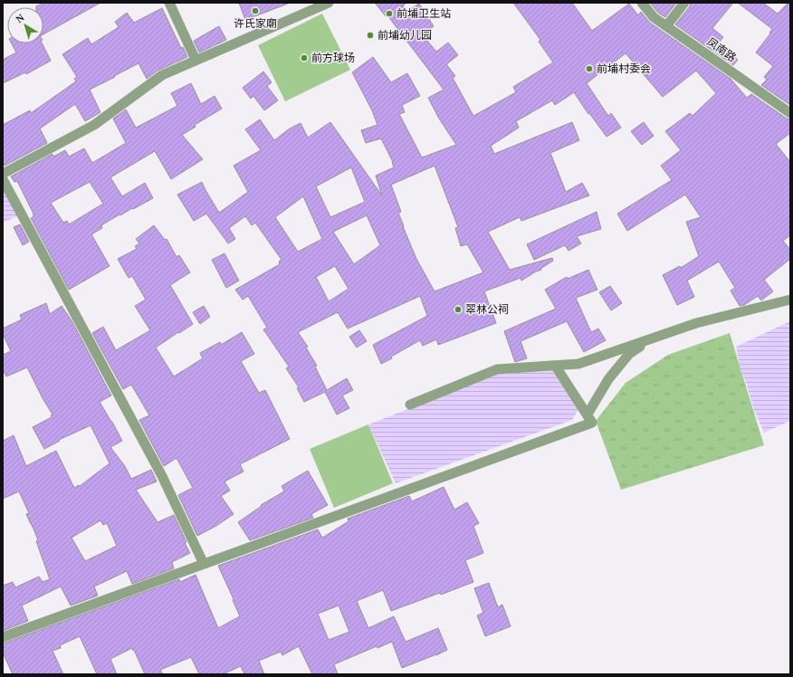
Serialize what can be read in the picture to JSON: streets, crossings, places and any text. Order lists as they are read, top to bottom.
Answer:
{
  "streets": {
    "street": ["凤南路"]
  },
  "places": [
    "许氏家廟",
    "前埔卫生站",
    "前埔幼儿园",
    "前方球场",
    "前埔村委会",
    "翠林公祠"
  ],
  "north": "top left"
}
